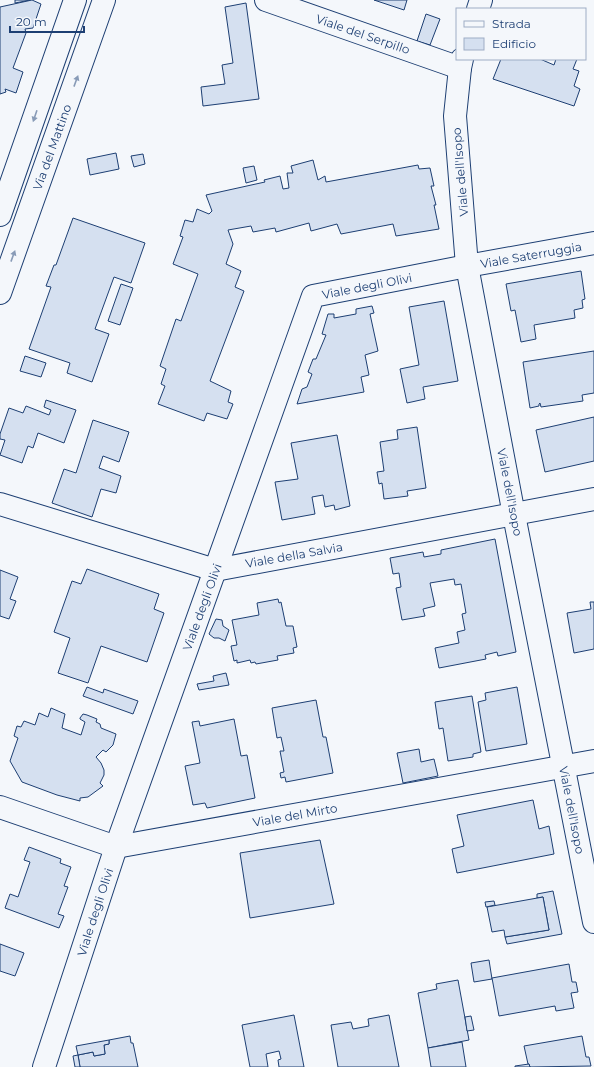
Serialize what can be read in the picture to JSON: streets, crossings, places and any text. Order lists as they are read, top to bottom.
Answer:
{
  "streets": {
    "street": [
      "Viale del Serpillo",
      "Via del Mattino",
      "Viale dell'Isopo",
      "Viale Saterruggia",
      "Viale degli Olivi",
      "Viale della Salvia",
      "Viale del Mirto"
    ]
  },
  "crossings": [
    ["Viale del Serpillo", "Viale dell'Isopo"],
    ["Viale dell'Isopo", "Viale Saterruggia"],
    ["Viale dell'Isopo", "Viale degli Olivi"],
    ["Viale dell'Isopo", "Viale della Salvia"],
    ["Viale dell'Isopo", "Viale del Mirto"],
    ["Viale Saterruggia", "Viale degli Olivi"],
    ["Viale degli Olivi", "Viale della Salvia"],
    ["Viale degli Olivi", "Viale del Mirto"]
  ],
  "legend": ["Strada", "Edificio"],
  "scale_bar": "20 m"
}
